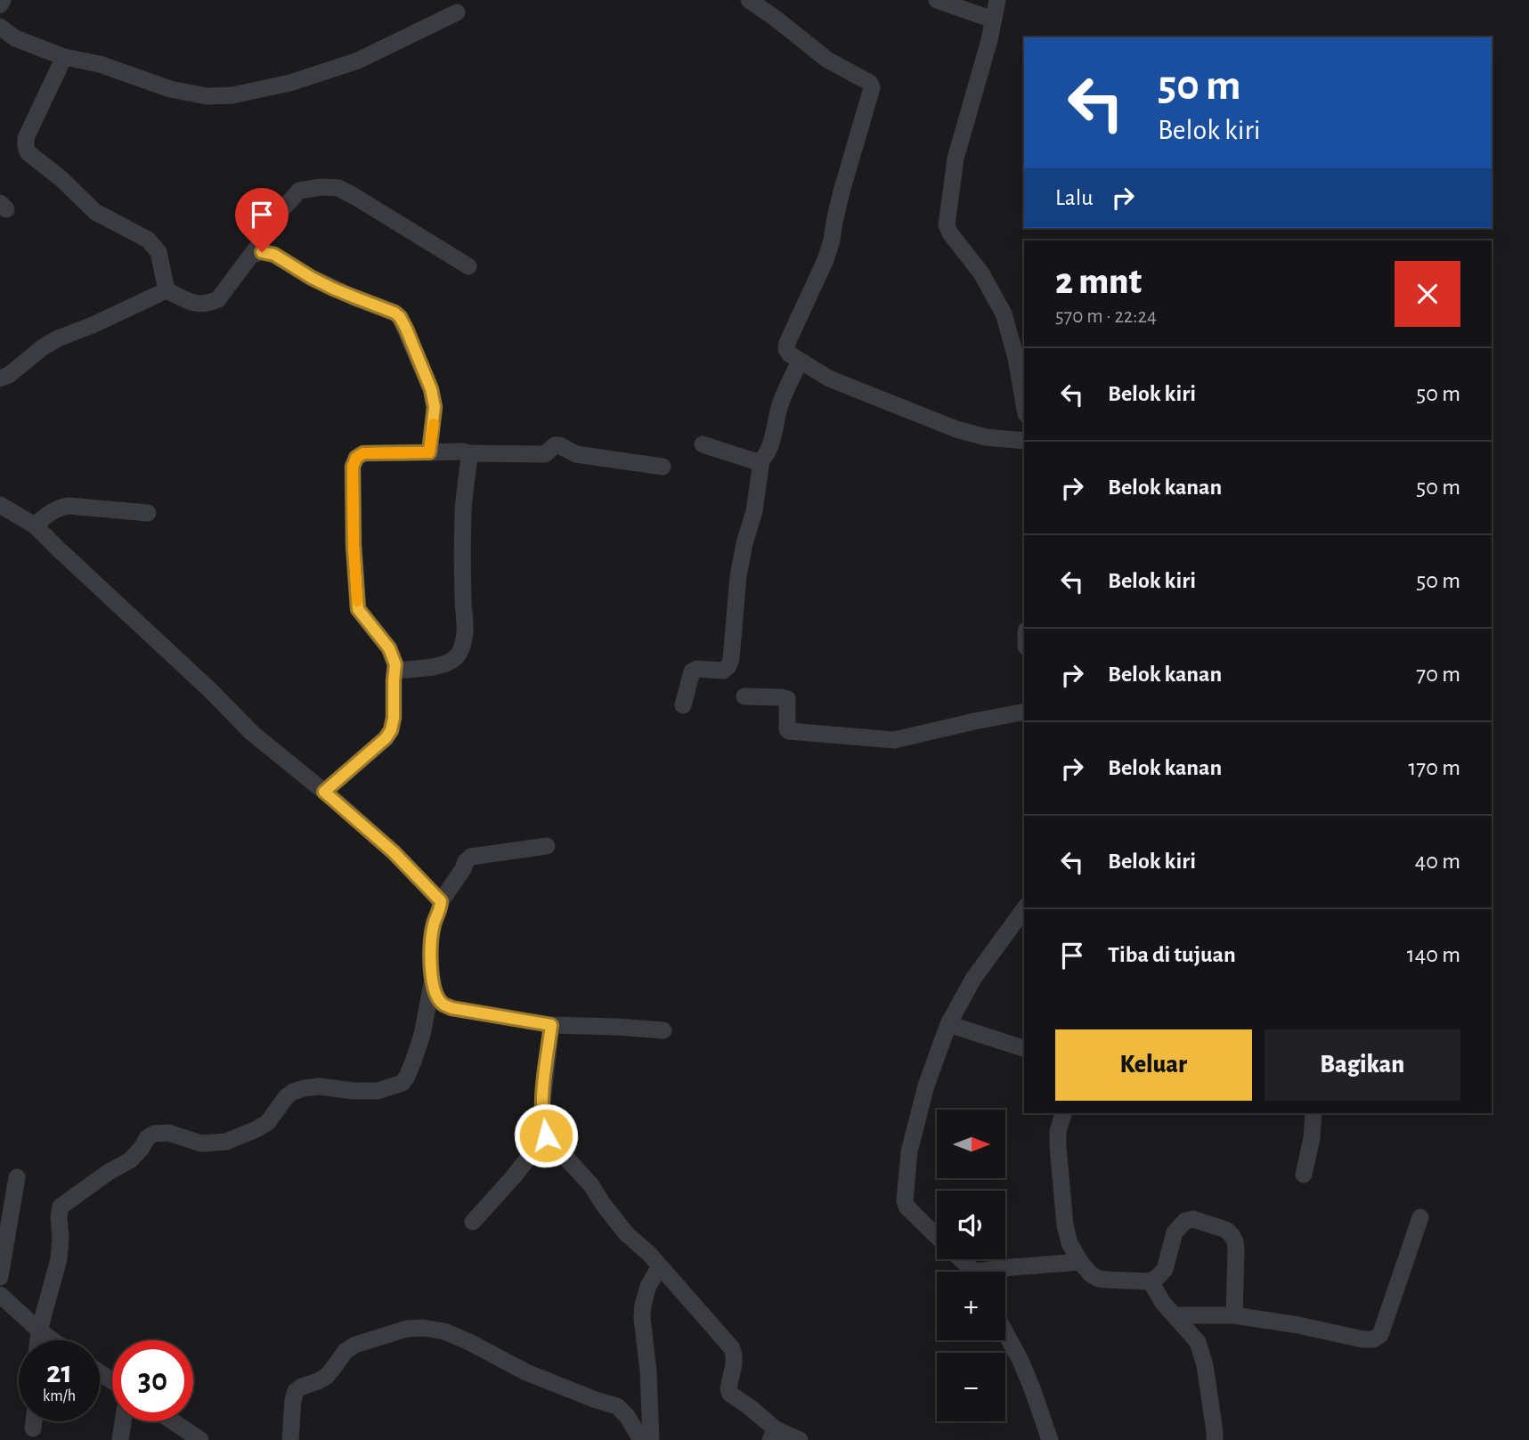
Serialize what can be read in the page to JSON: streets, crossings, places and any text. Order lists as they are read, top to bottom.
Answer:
{
  "north": "right",
  "page": {
    "turn": ["50 m", "Belok kiri"],
    "then": "Lalu",
    "heading": ["2 mnt", "570 m · 22:24"],
    "list": [
      {
        "name": "Belok kiri",
        "value": "50 m"
      },
      {
        "name": "Belok kanan",
        "value": "50 m"
      },
      {
        "name": "Belok kiri",
        "value": "50 m"
      },
      {
        "name": "Belok kanan",
        "value": "70 m"
      },
      {
        "name": "Belok kanan",
        "value": "170 m"
      },
      {
        "name": "Belok kiri",
        "value": "40 m"
      },
      {
        "name": "Tiba di tujuan",
        "value": "140 m"
      }
    ],
    "buttons": ["Keluar", "Bagikan"],
    "map_buttons": ["+", "−"],
    "speed": "21 km/h",
    "limit": "30"
  }
}
